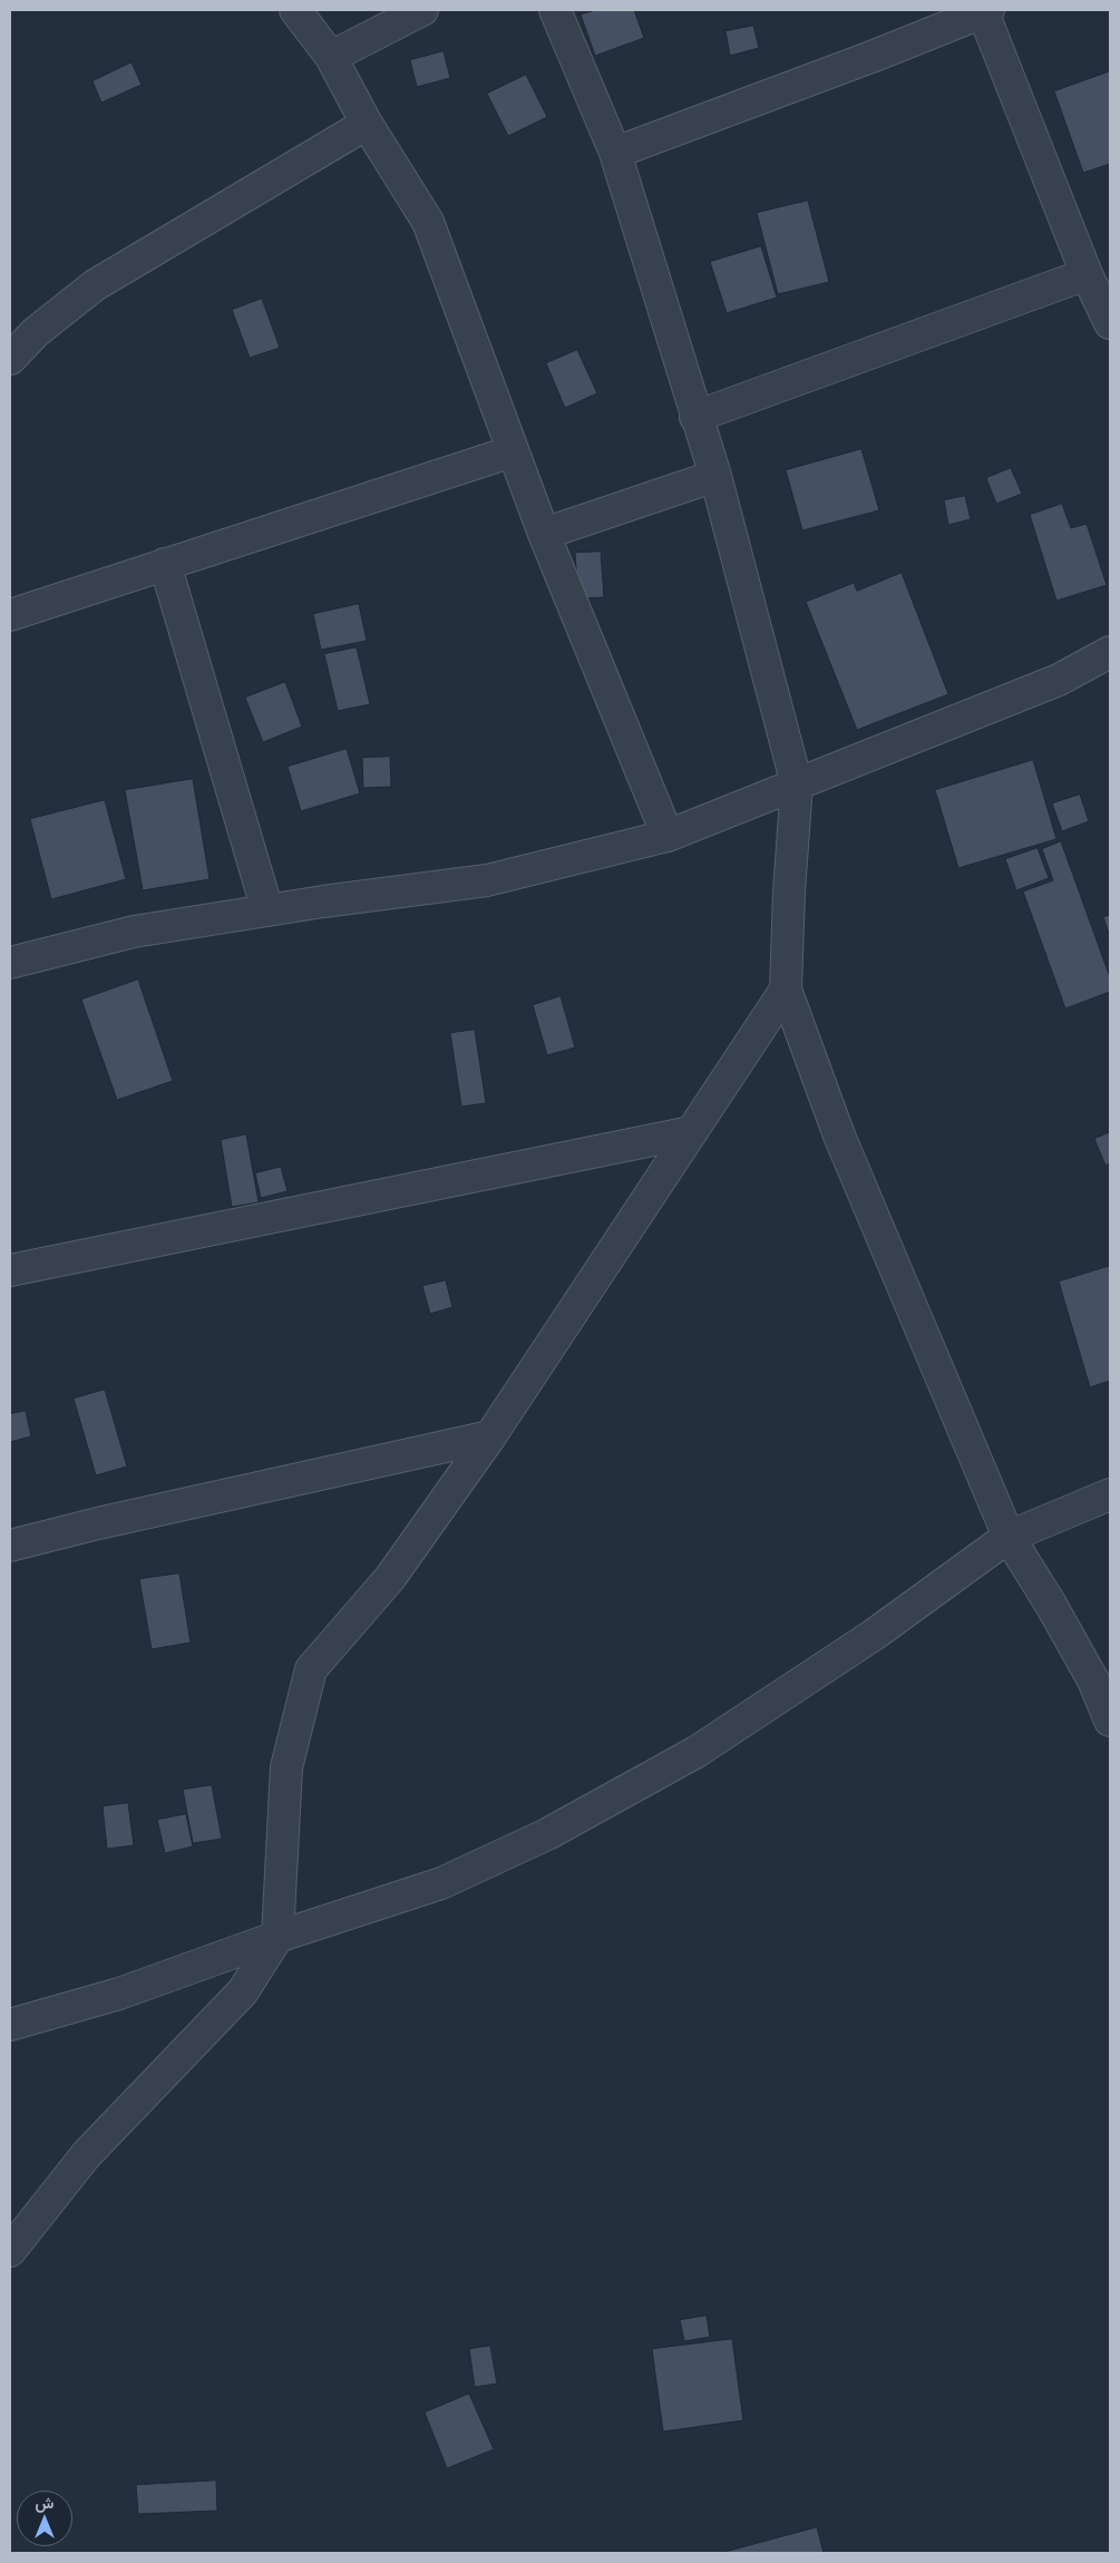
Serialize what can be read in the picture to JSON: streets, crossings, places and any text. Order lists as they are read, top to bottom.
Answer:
{
  "north": "top"
}
